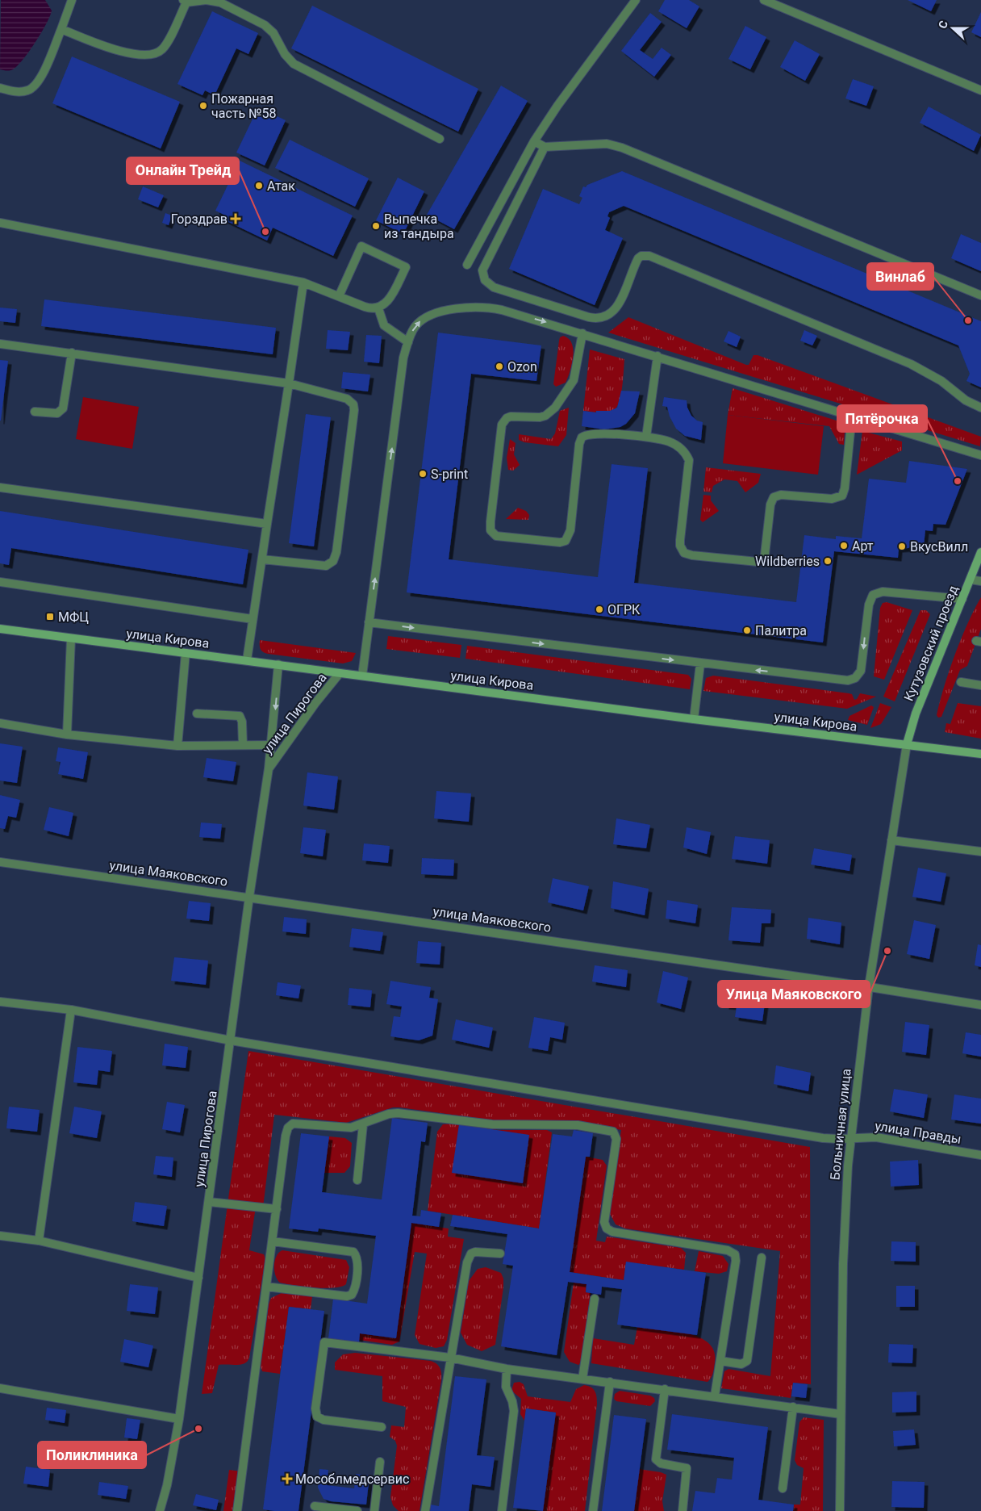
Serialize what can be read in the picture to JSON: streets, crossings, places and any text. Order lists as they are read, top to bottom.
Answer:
{
  "streets": {
    "street": [
      "улица Кирова",
      "Кутузовский проезд",
      "улица Пирогова",
      "улица Маяковского",
      "Больничная улица",
      "улица Правды"
    ]
  },
  "crossings": [
    ["улица Кирова", "Кутузовский проезд"],
    ["улица Кирова", "улица Пирогова"],
    ["улица Кирова", "Больничная улица"],
    ["Кутузовский проезд", "Больничная улица"],
    ["улица Пирогова", "улица Маяковского"],
    ["улица Пирогова", "улица Правды"],
    ["улица Маяковского", "Больничная улица"],
    ["Больничная улица", "улица Правды"]
  ],
  "places": {
    "other": [
      "Пожарная часть №58",
      "Атак",
      "Выпечка из тандыра",
      "Онлайн Трейд",
      "Винлаб",
      "Ozon",
      "S-print",
      "Пятёрочка",
      "Арт",
      "ВкусВилл",
      "Wildberries",
      "ОГРК",
      "Палитра",
      "Улица Маяковского",
      "Поликлиника"
    ],
    "health": ["Горздрав", "Мособлмедсервис"],
    "transit": ["МФЦ"]
  },
  "north": "left"
}
